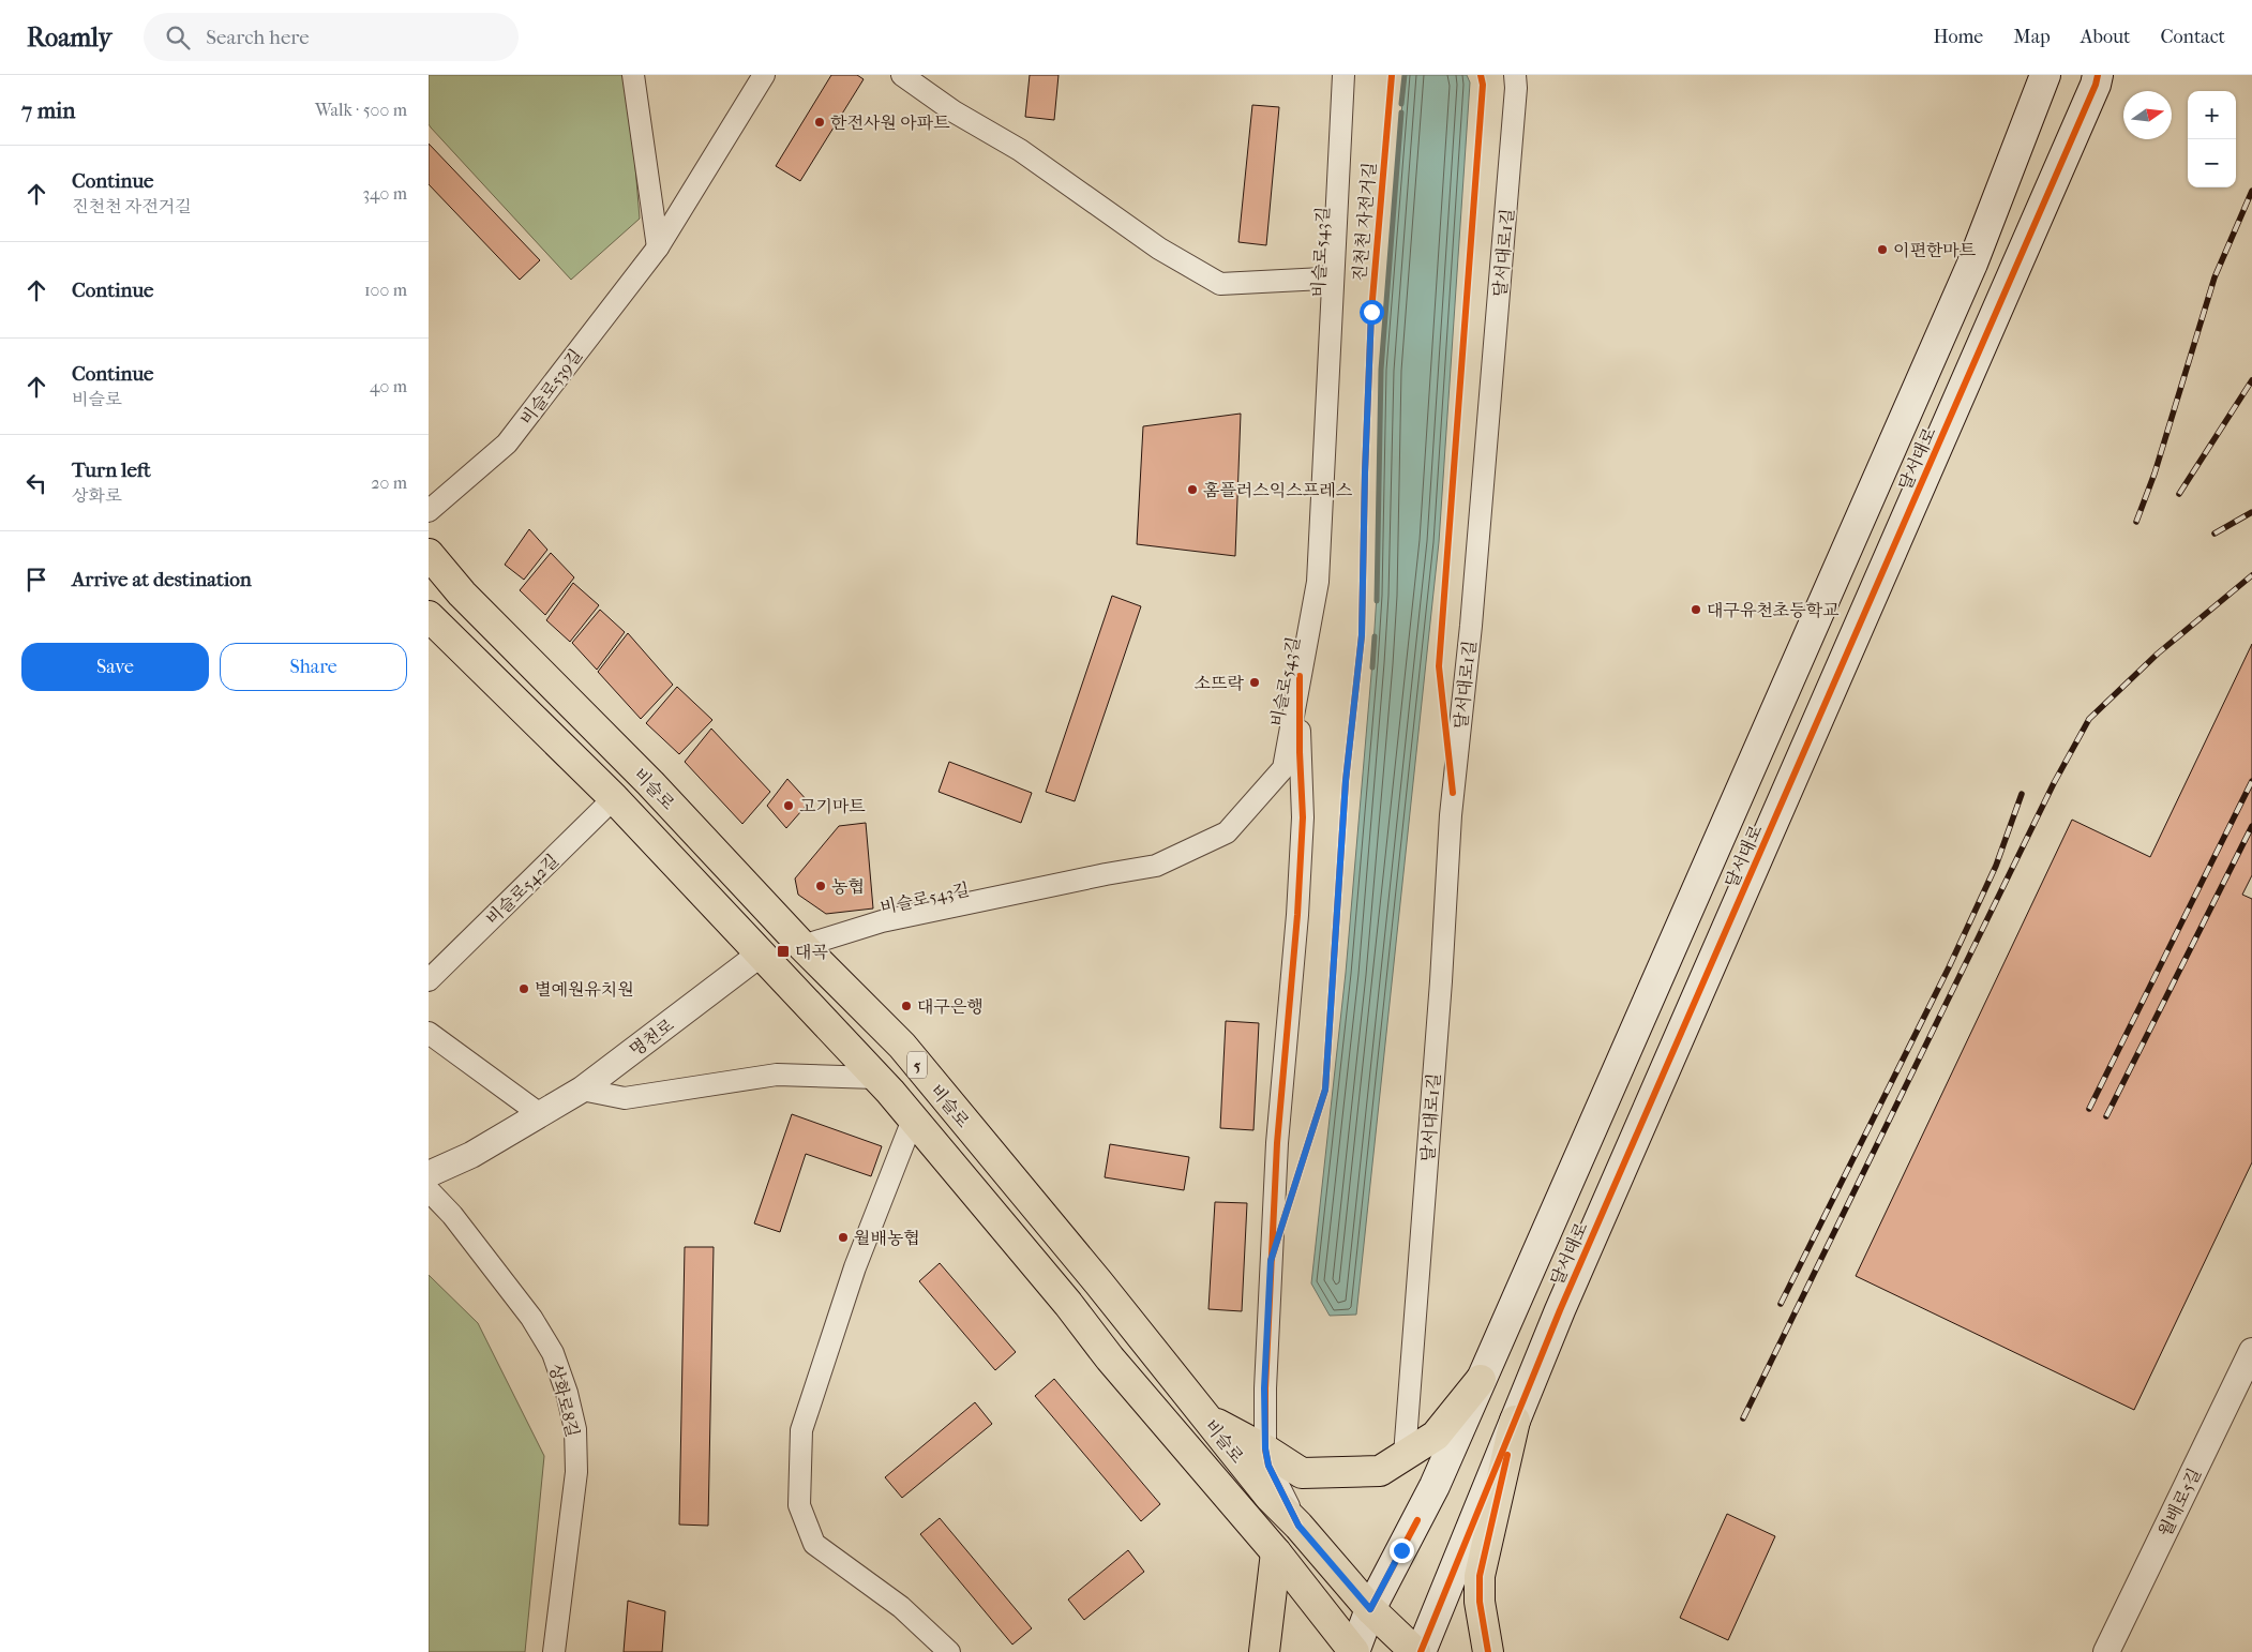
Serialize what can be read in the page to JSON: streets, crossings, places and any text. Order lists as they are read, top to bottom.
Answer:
{
  "streets": {
    "main road": ["달서대로", "비슬로", "5"],
    "street": [
      "비슬로543길",
      "달서대로1길",
      "비슬로539길",
      "비슬로542길",
      "명천로",
      "상화로8길",
      "월배로5길"
    ],
    "cycle path": ["진천천 자전거길"]
  },
  "crossings": [
    ["비슬로543길", "비슬로"],
    ["달서대로", "비슬로"],
    ["비슬로", "비슬로542길"],
    ["비슬로", "명천로"]
  ],
  "places": {
    "other": [
      "한전사원 아파트",
      "이편한마트",
      "홈플러스익스프레스",
      "대구유천초등학교",
      "소뜨락",
      "고기마트",
      "농협",
      "별예원유치원",
      "대구은행",
      "월배농협"
    ],
    "transit": ["대곡"]
  },
  "north": "right",
  "page": {
    "header": "Roamly",
    "search": "Search here",
    "nav": [
      "Home",
      "Map",
      "About",
      "Contact"
    ],
    "heading": ["7 min", "Walk · 500 m"],
    "map_buttons": ["+", "−"],
    "list": [
      ["Continue", "진천천 자전거길", "340 m"],
      ["Continue", "100 m"],
      ["Continue", "비슬로", "40 m"],
      ["Turn left", "상화로", "20 m"],
      "Arrive at destination"
    ],
    "buttons": ["Save", "Share"]
  }
}
